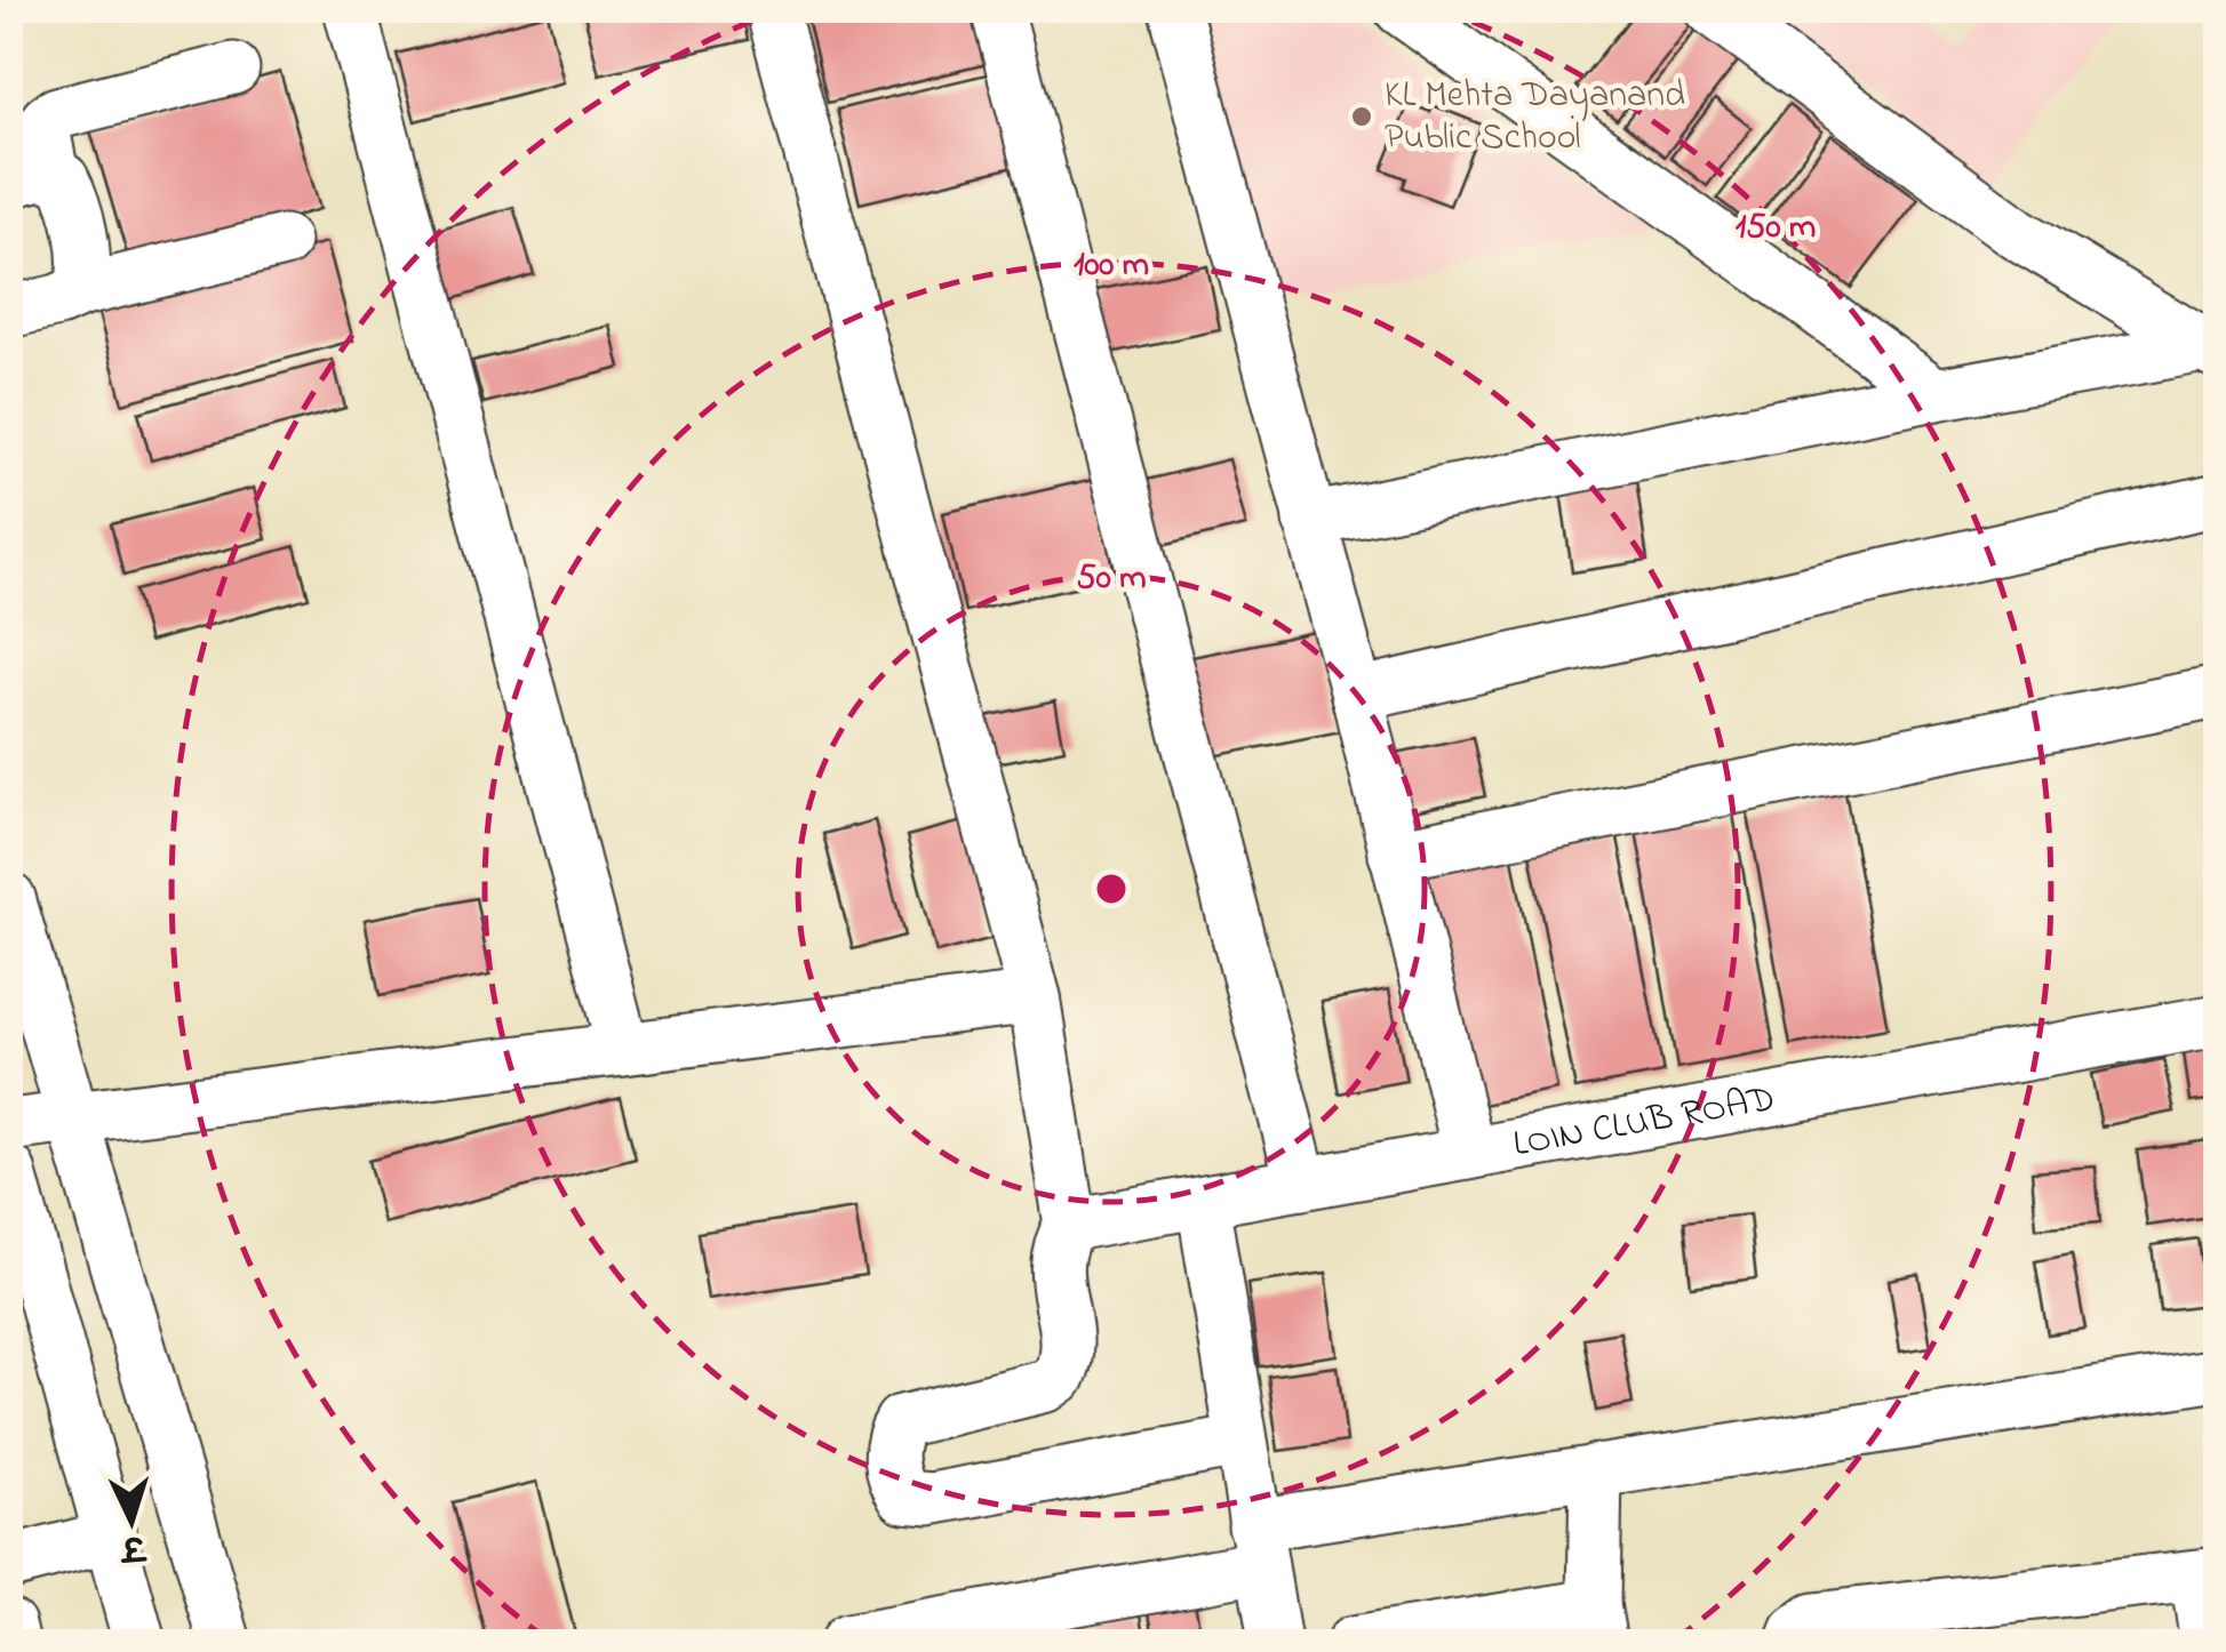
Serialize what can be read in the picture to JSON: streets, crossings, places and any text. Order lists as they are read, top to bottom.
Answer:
{
  "streets": {
    "street": ["LOIN CLUB ROAD"]
  },
  "places": ["KL Mehta Dayanand Public School"],
  "north": "bottom",
  "rings": ["150 m", "100 m", "50 m"]
}
